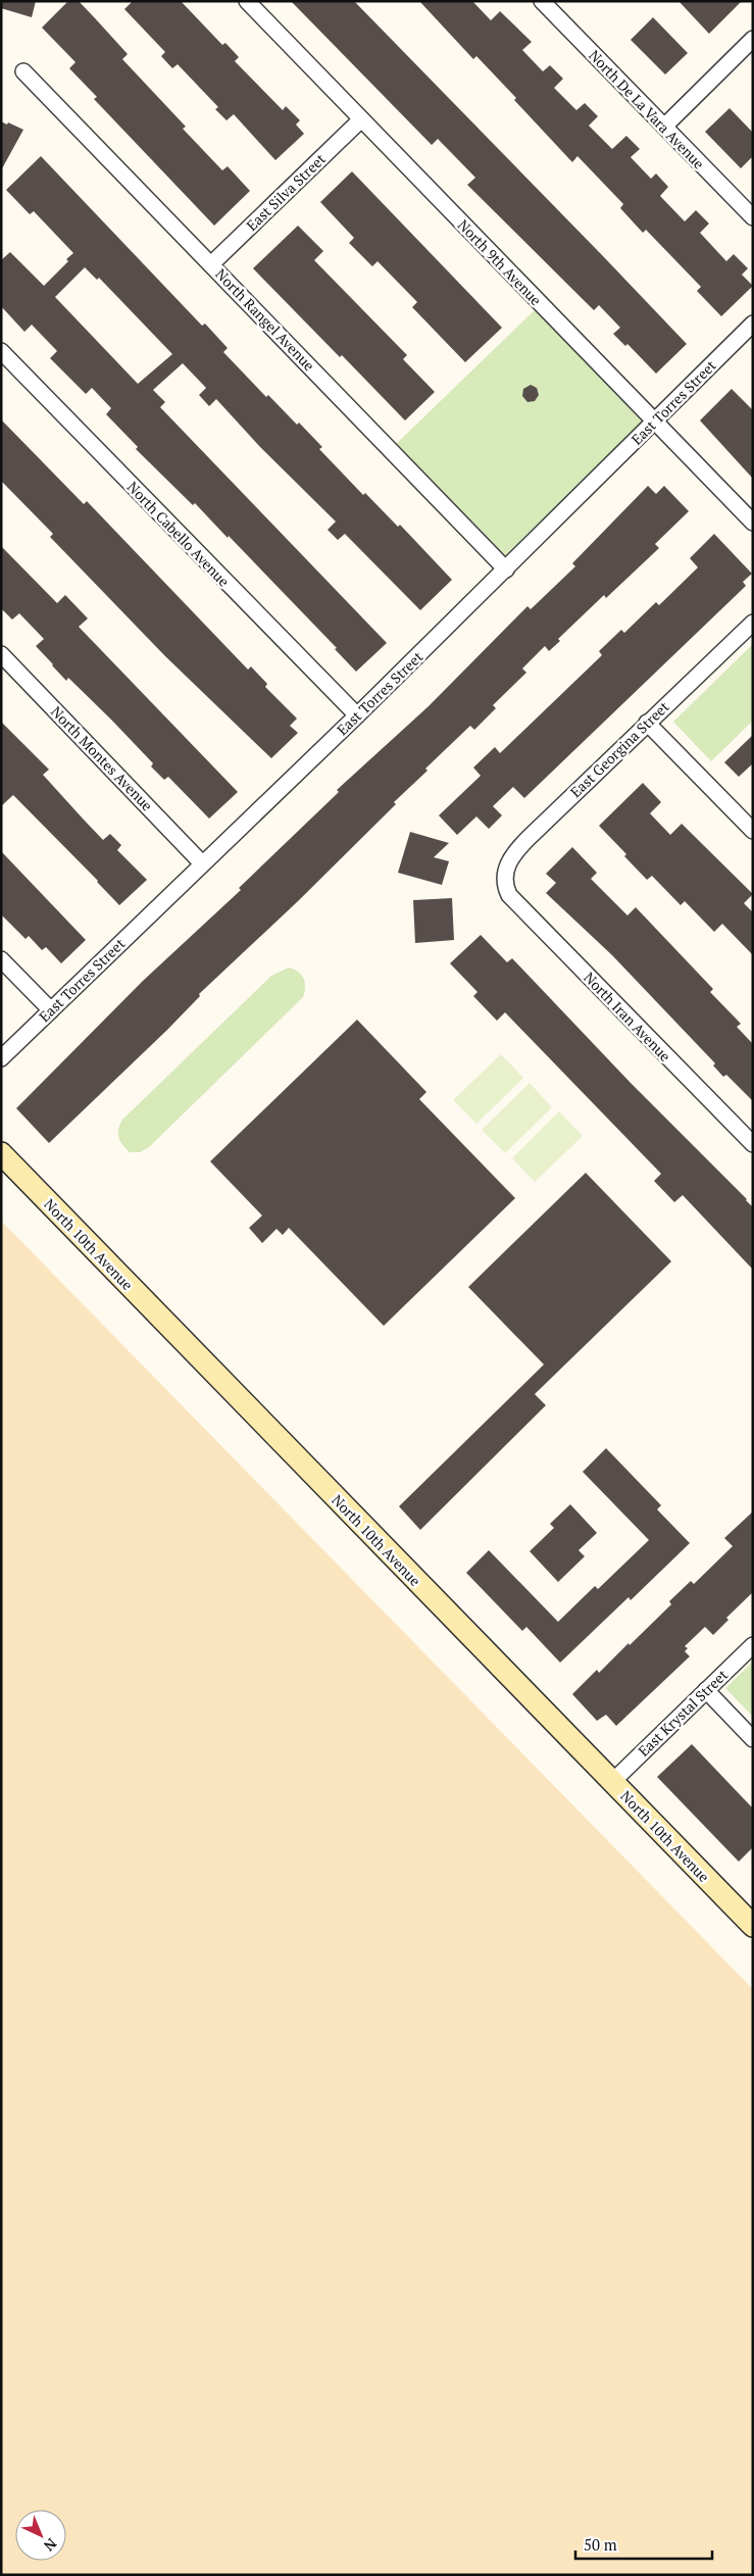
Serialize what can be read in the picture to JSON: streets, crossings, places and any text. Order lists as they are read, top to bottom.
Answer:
{
  "streets": {
    "main road": ["North 10th Avenue"],
    "street": [
      "North De La Vara Avenue",
      "East Silva Street",
      "North 9th Avenue",
      "North Rangel Avenue",
      "East Torres Street",
      "North Cabello Avenue",
      "East Georgina Street",
      "North Montes Avenue",
      "North Iran Avenue",
      "East Krystal Street"
    ]
  },
  "crossings": [
    ["East Silva Street", "North 9th Avenue"],
    ["East Silva Street", "North Rangel Avenue"],
    ["North 9th Avenue", "East Torres Street"],
    ["North Rangel Avenue", "East Torres Street"],
    ["East Torres Street", "North Cabello Avenue"],
    ["East Torres Street", "North Montes Avenue"],
    ["East Georgina Street", "North Iran Avenue"],
    ["North 10th Avenue", "East Krystal Street"]
  ],
  "scale_bar": "50 m",
  "north": "bottom right"
}
